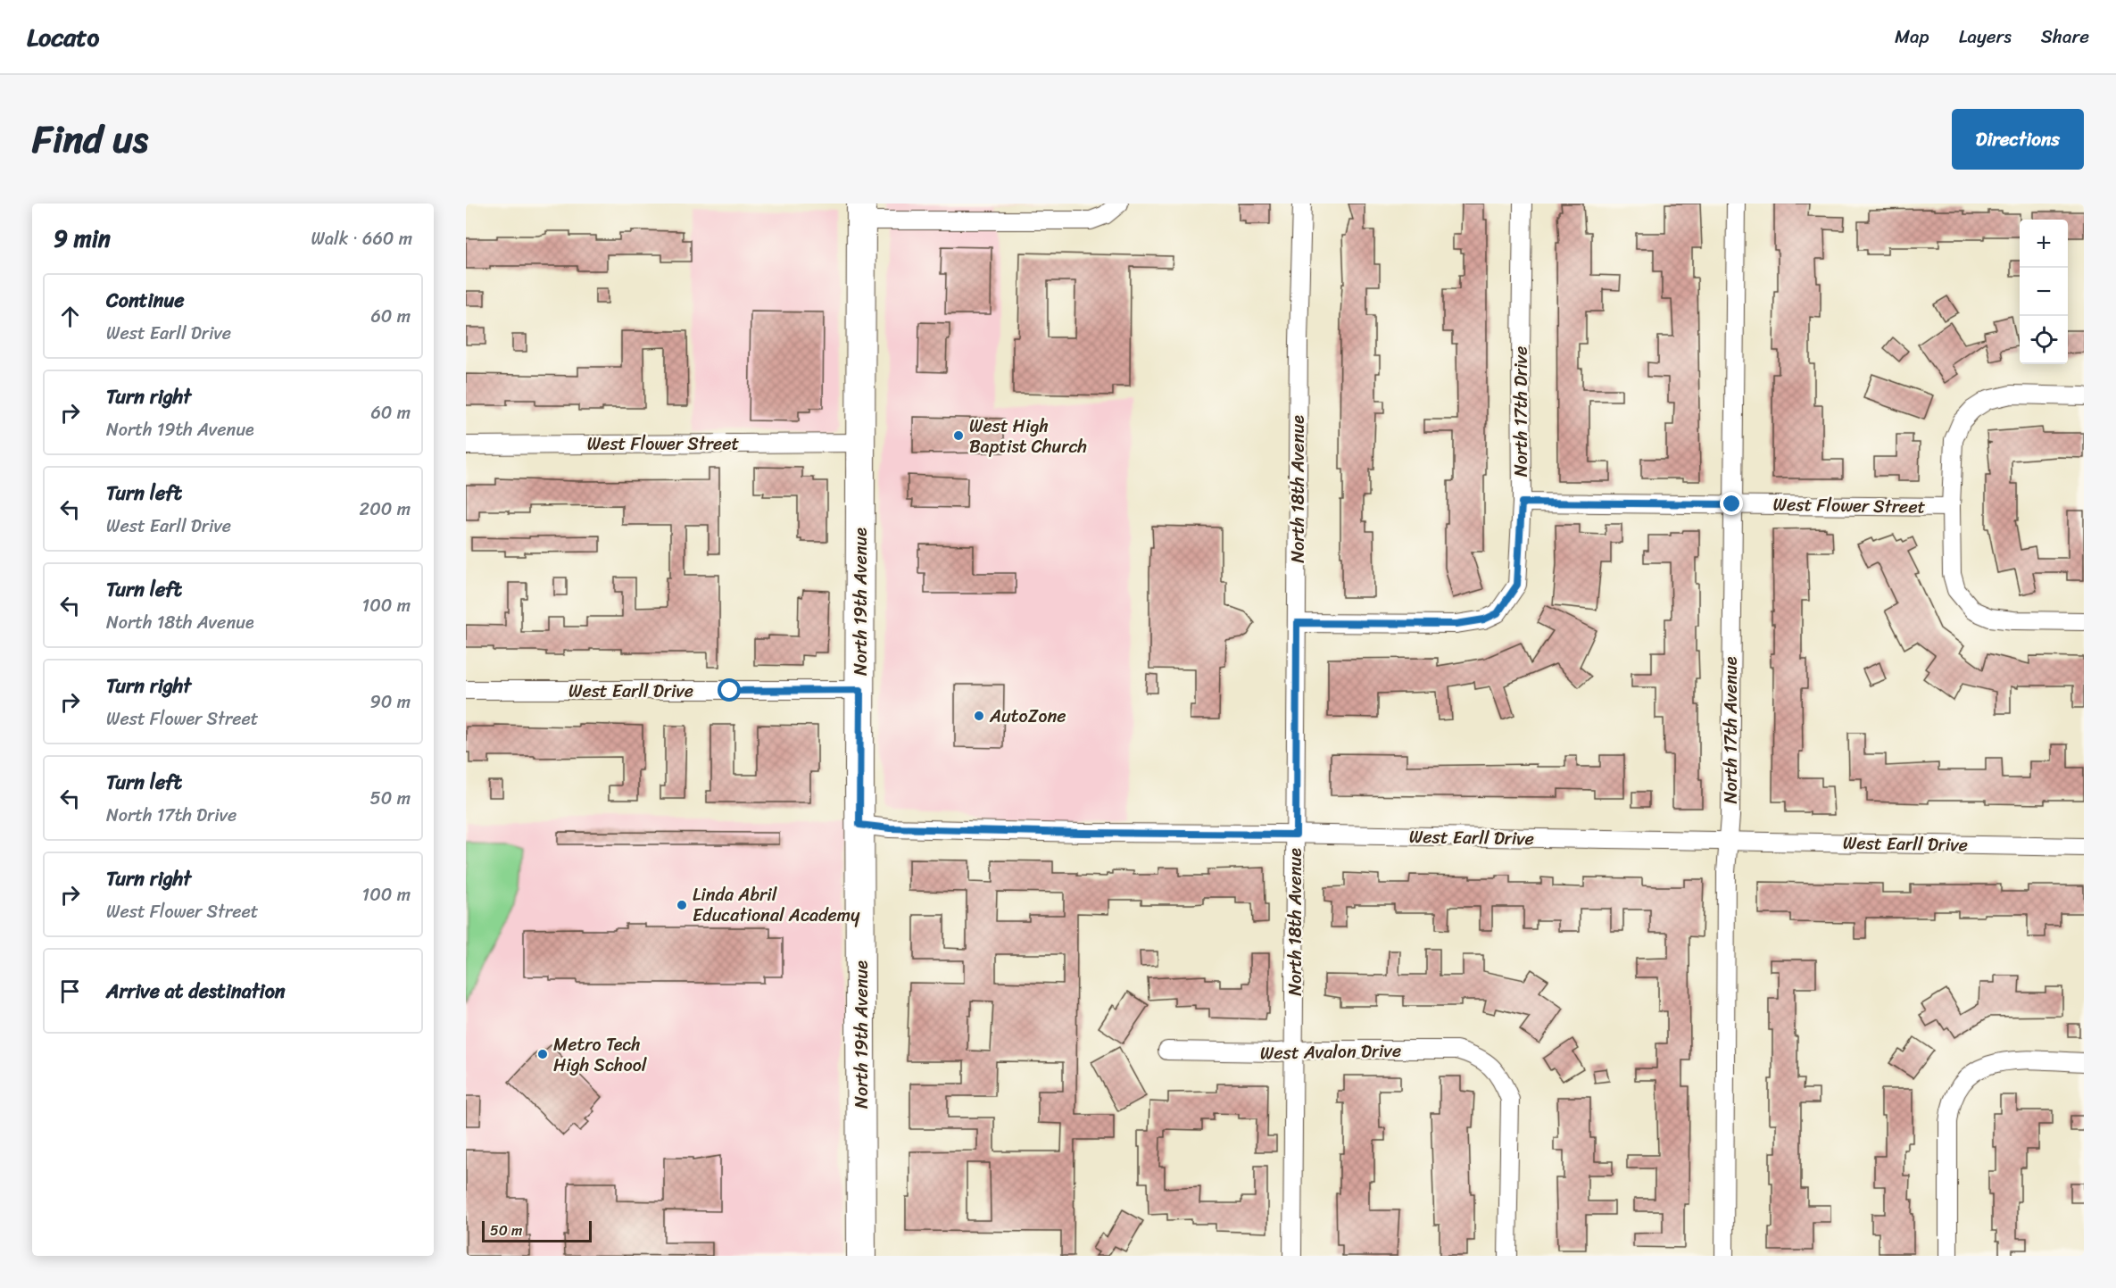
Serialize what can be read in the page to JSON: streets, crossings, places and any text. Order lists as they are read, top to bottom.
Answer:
{
  "streets": {
    "main road": ["North 19th Avenue"],
    "street": [
      "North 17th Drive",
      "West Flower Street",
      "North 18th Avenue",
      "West Earll Drive",
      "North 17th Avenue",
      "West Avalon Drive"
    ]
  },
  "crossings": [
    ["North 17th Drive", "West Flower Street"],
    ["North 17th Drive", "North 18th Avenue"],
    ["West Flower Street", "North 19th Avenue"],
    ["West Flower Street", "North 17th Avenue"],
    ["North 18th Avenue", "West Earll Drive"],
    ["North 18th Avenue", "West Avalon Drive"],
    ["North 19th Avenue", "West Earll Drive"],
    ["West Earll Drive", "North 17th Avenue"]
  ],
  "places": [
    "West High Baptist Church",
    "AutoZone",
    "Linda Abril Educational Academy",
    "Metro Tech High School"
  ],
  "scale_bar": "50 m",
  "page": {
    "header": "Locato",
    "nav": ["Map", "Layers", "Share"],
    "title": "Find us",
    "buttons": "Directions",
    "heading": ["9 min", "Walk · 660 m"],
    "map_buttons": ["+", "−"],
    "list": [
      ["Continue", "West Earll Drive", "60 m"],
      ["Turn right", "North 19th Avenue", "60 m"],
      ["Turn left", "West Earll Drive", "200 m"],
      ["Turn left", "North 18th Avenue", "100 m"],
      ["Turn right", "West Flower Street", "90 m"],
      ["Turn left", "North 17th Drive", "50 m"],
      ["Turn right", "West Flower Street", "100 m"],
      "Arrive at destination"
    ],
    "scale": "50 m"
  }
}
